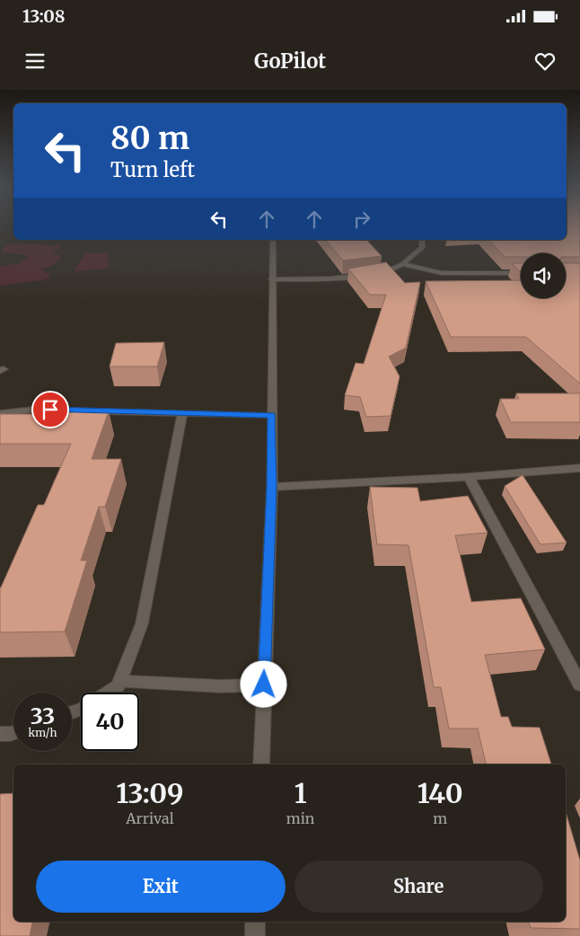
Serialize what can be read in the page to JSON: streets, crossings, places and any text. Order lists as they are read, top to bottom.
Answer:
{
  "page": {
    "status": "13:08",
    "header": "GoPilot",
    "turn": ["80 m", "Turn left"],
    "speed": "33 km/h",
    "limit": "40",
    "eta": [
      "13:09",
      "Arrival",
      "1",
      "min",
      "140",
      "m"
    ],
    "buttons": ["Exit", "Share"]
  }
}
